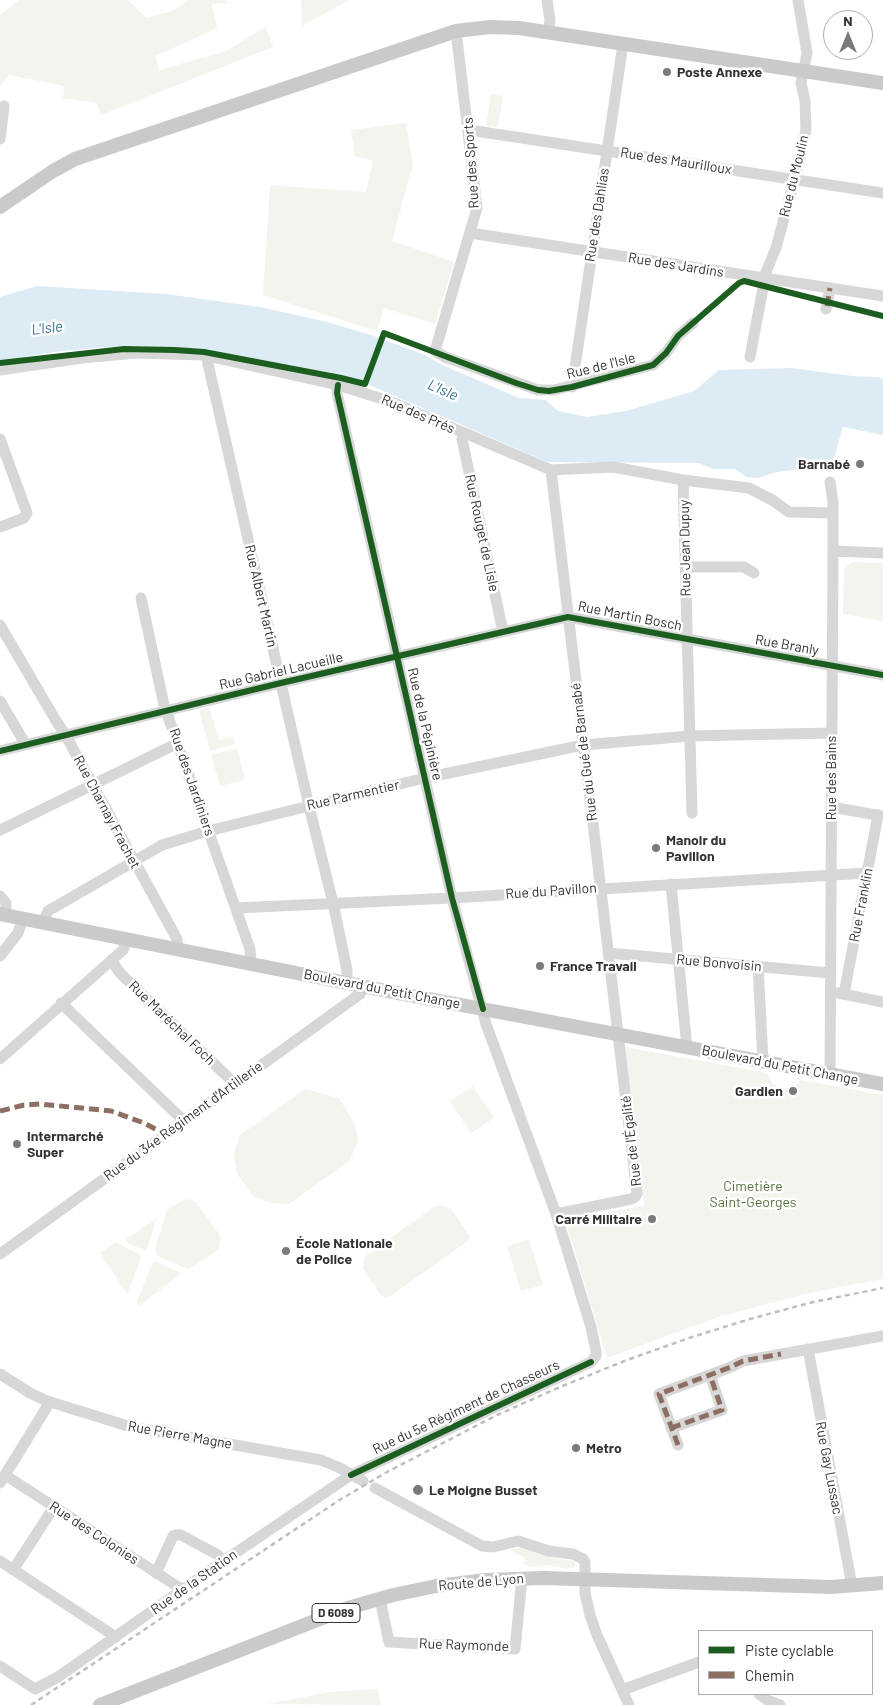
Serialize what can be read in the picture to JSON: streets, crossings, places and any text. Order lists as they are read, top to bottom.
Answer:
{
  "streets": {
    "main road": ["Boulevard du Petit Change", "Route de Lyon", "D 6089"],
    "street": [
      "Rue des Maurilloux",
      "Rue des Sports",
      "Rue du Moulin",
      "Rue des Dahlias",
      "Rue des Jardins",
      "Rue de l'Isle",
      "Rue des Prés",
      "Rue Rouget de Lisle",
      "Rue Jean Dupuy",
      "Rue Albert Martin",
      "Rue Martin Bosch",
      "Rue Branly",
      "Rue Gabriel Lacueille",
      "Rue de la Pépinière",
      "Rue du Gué de Barnabé",
      "Rue des Bains",
      "Rue des Jardiniers",
      "Rue Parmentier",
      "Rue Charnay Frachet",
      "Rue du Pavillon",
      "Rue Franklin",
      "Rue Bonvoisin",
      "Rue Maréchal Foch",
      "Rue du 34e Régiment d'Artillerie",
      "Rue de l'Égalité",
      "Rue du 5e Régiment de Chasseurs",
      "Rue Pierre Magne",
      "Rue Gay Lussac",
      "Rue des Colonies",
      "Rue de la Station",
      "Rue Raymonde"
    ]
  },
  "crossings": [
    ["Rue des Maurilloux", "Rue des Sports"],
    ["Rue des Maurilloux", "Rue du Moulin"],
    ["Rue des Maurilloux", "Rue des Dahlias"],
    ["Rue des Sports", "Rue des Jardins"],
    ["Rue des Sports", "Rue de l'Isle"],
    ["Rue du Moulin", "Rue des Jardins"],
    ["Rue des Dahlias", "Rue des Jardins"],
    ["Rue des Dahlias", "Rue de l'Isle"],
    ["Rue des Prés", "Rue Rouget de Lisle"],
    ["Rue des Prés", "Rue Jean Dupuy"],
    ["Rue des Prés", "Rue Albert Martin"],
    ["Rue des Prés", "Rue de la Pépinière"],
    ["Rue des Prés", "Rue du Gué de Barnabé"],
    ["Rue des Prés", "Rue des Bains"],
    ["Rue Rouget de Lisle", "Rue Gabriel Lacueille"],
    ["Rue Jean Dupuy", "Rue Martin Bosch"],
    ["Rue Jean Dupuy", "Rue Branly"],
    ["Rue Jean Dupuy", "Rue Parmentier"],
    ["Rue Albert Martin", "Rue Gabriel Lacueille"],
    ["Rue Albert Martin", "Rue Parmentier"],
    ["Rue Albert Martin", "Rue du Pavillon"],
    ["Rue Albert Martin", "Boulevard du Petit Change"],
    ["Rue Martin Bosch", "Rue Branly"],
    ["Rue Martin Bosch", "Rue Gabriel Lacueille"],
    ["Rue Martin Bosch", "Rue du Gué de Barnabé"],
    ["Rue Branly", "Rue des Bains"],
    ["Rue Gabriel Lacueille", "Rue de la Pépinière"],
    ["Rue Gabriel Lacueille", "Rue du Gué de Barnabé"],
    ["Rue Gabriel Lacueille", "Rue des Jardiniers"],
    ["Rue Gabriel Lacueille", "Rue Charnay Frachet"],
    ["Rue de la Pépinière", "Rue Parmentier"],
    ["Rue de la Pépinière", "Rue du Pavillon"],
    ["Rue de la Pépinière", "Boulevard du Petit Change"],
    ["Rue de la Pépinière", "Rue du 5e Régiment de Chasseurs"],
    ["Rue du Gué de Barnabé", "Rue Parmentier"],
    ["Rue du Gué de Barnabé", "Rue du Pavillon"],
    ["Rue du Gué de Barnabé", "Rue Bonvoisin"],
    ["Rue du Gué de Barnabé", "Boulevard du Petit Change"],
    ["Rue du Gué de Barnabé", "Rue de l'Égalité"],
    ["Rue des Bains", "Rue Parmentier"],
    ["Rue des Bains", "Rue du Pavillon"],
    ["Rue des Bains", "Rue Bonvoisin"],
    ["Rue des Bains", "Boulevard du Petit Change"],
    ["Rue des Jardiniers", "Rue Parmentier"],
    ["Rue des Jardiniers", "Rue du Pavillon"],
    ["Rue des Jardiniers", "Boulevard du Petit Change"],
    ["Rue Parmentier", "Rue Charnay Frachet"],
    ["Rue Parmentier", "Boulevard du Petit Change"],
    ["Rue Charnay Frachet", "Boulevard du Petit Change"],
    ["Rue du Pavillon", "Rue Franklin"],
    ["Boulevard du Petit Change", "Rue du 34e Régiment d'Artillerie"],
    ["Boulevard du Petit Change", "Rue de l'Égalité"],
    ["Boulevard du Petit Change", "Rue du 5e Régiment de Chasseurs"],
    ["Rue Maréchal Foch", "Rue du 34e Régiment d'Artillerie"],
    ["Rue de l'Égalité", "Rue du 5e Régiment de Chasseurs"],
    ["Rue du 5e Régiment de Chasseurs", "Rue Pierre Magne"],
    ["Rue du 5e Régiment de Chasseurs", "Rue de la Station"],
    ["Rue Pierre Magne", "Rue de la Station"],
    ["Rue Gay Lussac", "Route de Lyon"],
    ["Rue des Colonies", "Rue de la Station"],
    ["Route de Lyon", "Rue Raymonde"]
  ],
  "water": ["L'Isle"],
  "parks": ["Cimetière Saint-Georges"],
  "places": [
    "Poste Annexe",
    "Barnabé",
    "Manoir du Pavillon",
    "France Travail",
    "Gardien",
    "Intermarché Super",
    "Carré Militaire",
    "École Nationale de Police",
    "Metro",
    "Le Moigne Busset"
  ],
  "legend": ["Piste cyclable", "Chemin"],
  "north": "top"
}
